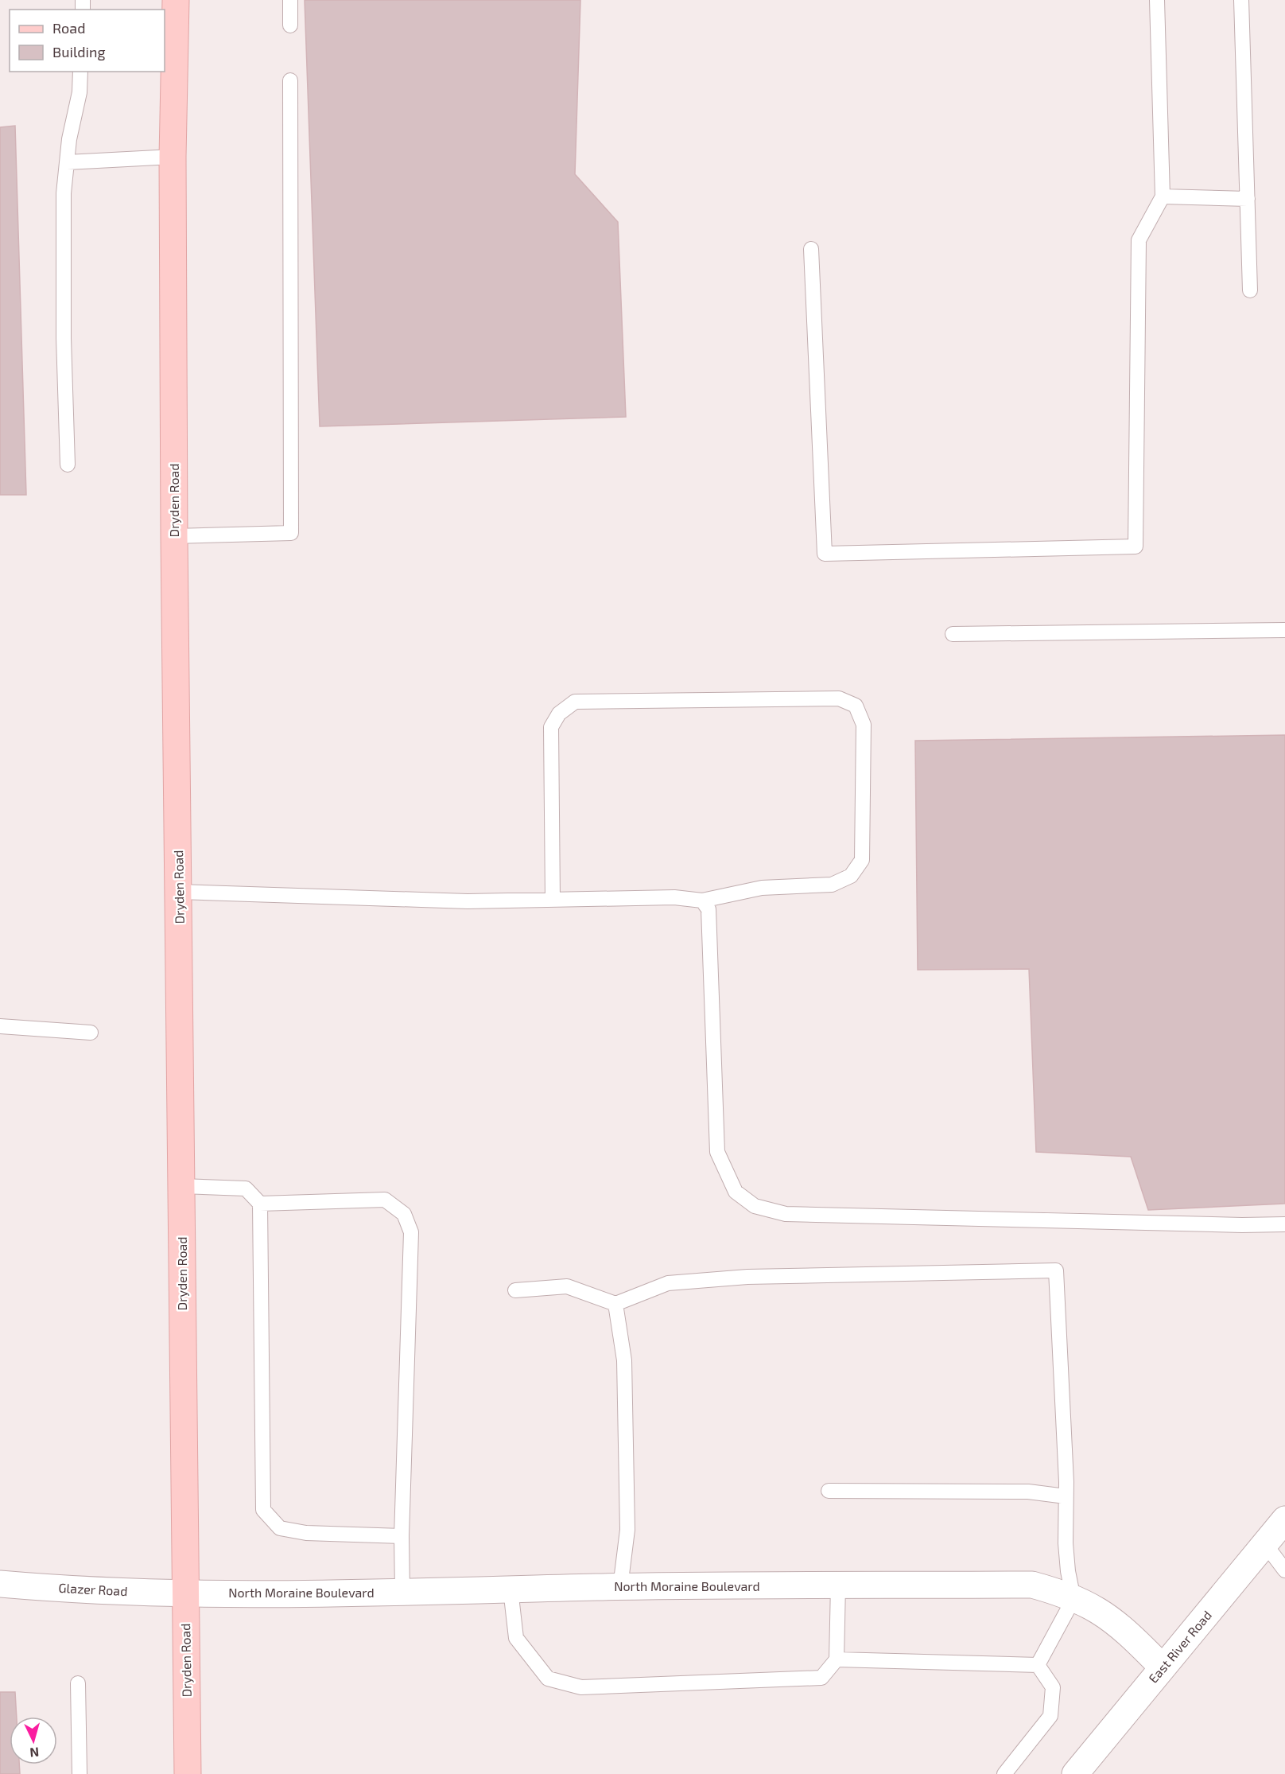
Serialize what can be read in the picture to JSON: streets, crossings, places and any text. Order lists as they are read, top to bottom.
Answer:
{
  "streets": {
    "main road": ["Dryden Road"],
    "street": ["North Moraine Boulevard", "Glazer Road", "East River Road"]
  },
  "crossings": [
    ["Dryden Road", "North Moraine Boulevard"],
    ["Dryden Road", "Glazer Road"],
    ["North Moraine Boulevard", "Glazer Road"],
    ["North Moraine Boulevard", "East River Road"]
  ],
  "legend": ["Road", "Building"],
  "north": "bottom"
}
